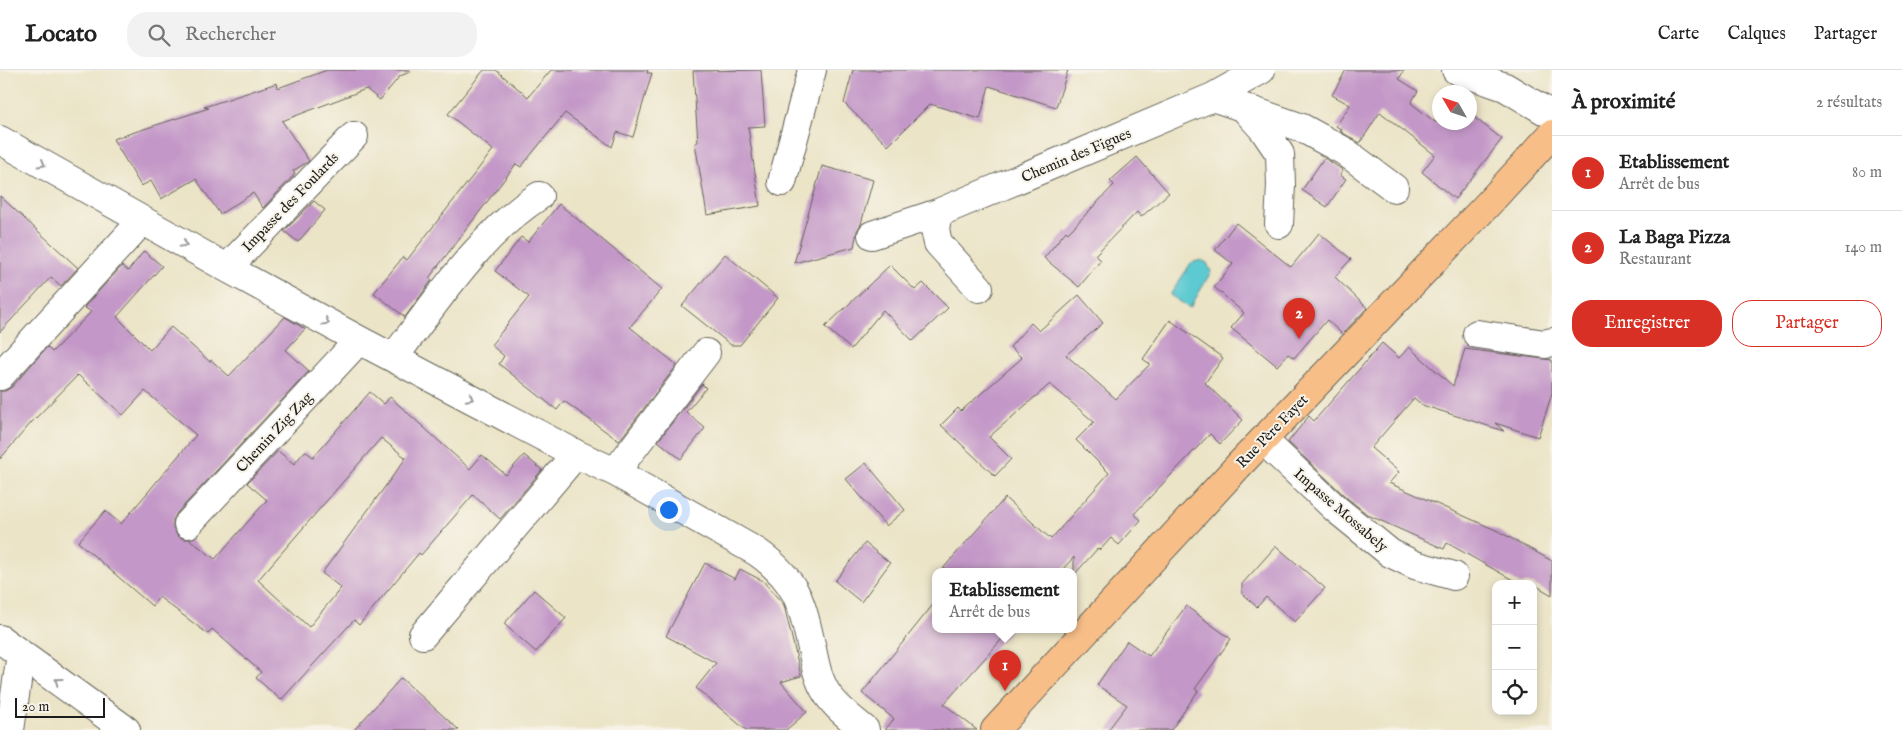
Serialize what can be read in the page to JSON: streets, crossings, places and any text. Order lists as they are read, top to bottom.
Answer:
{
  "streets": {
    "main road": ["Rue Père Fayet"],
    "street": [
      "Chemin des Figues",
      "Impasse des Foulards",
      "Chemin Zig Zag",
      "Impasse Mossabely"
    ]
  },
  "crossings": [
    ["Rue Père Fayet", "Impasse Mossabely"]
  ],
  "scale_bar": "20 m",
  "north": "top left",
  "page": {
    "header": "Locato",
    "search": "Rechercher",
    "nav": ["Carte", "Calques", "Partager"],
    "heading": ["À proximité", "2 résultats"],
    "list": [
      {
        "mark": "1",
        "name": "Etablissement",
        "note": "Arrêt de bus",
        "value": "80 m"
      },
      {
        "mark": "2",
        "name": "La Baga Pizza",
        "note": "Restaurant",
        "value": "140 m"
      }
    ],
    "buttons": ["Enregistrer", "Partager"],
    "pins": ["2", "1"],
    "popup": ["Etablissement", "Arrêt de bus"],
    "map_buttons": ["+", "−"],
    "scale": "20 m"
  }
}
